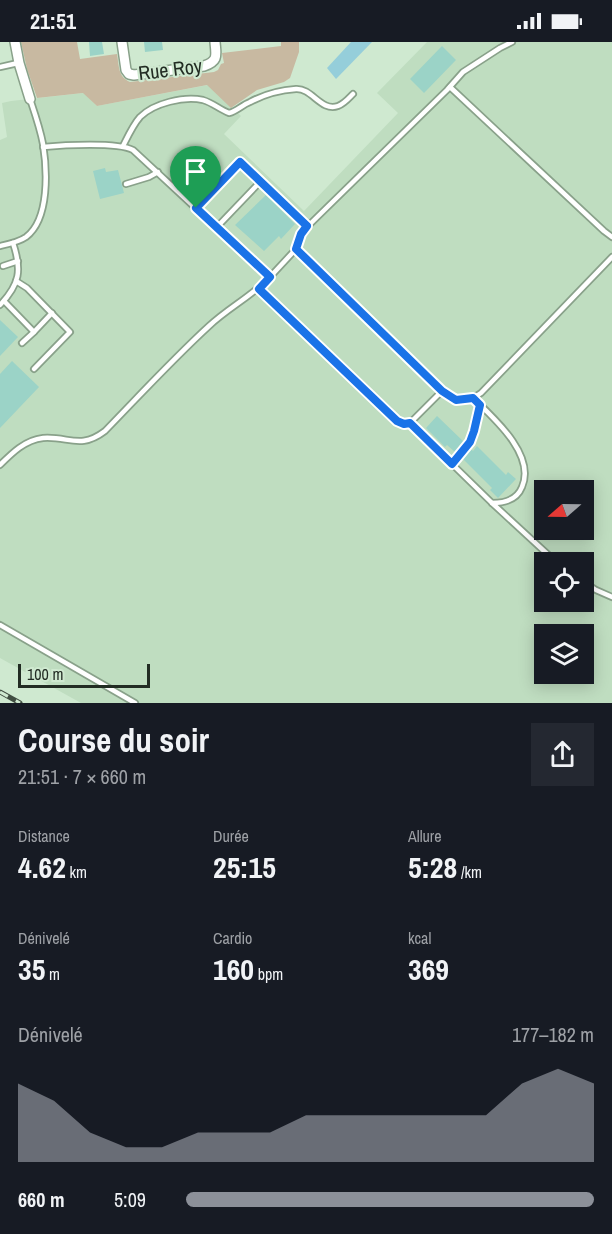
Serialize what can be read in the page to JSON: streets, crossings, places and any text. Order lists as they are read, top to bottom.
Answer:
{
  "streets": {
    "street": ["Rue Roy"]
  },
  "scale_bar": "100 m",
  "north": "left",
  "page": {
    "status": "21:51",
    "scale": "100 m",
    "heading": ["Course du soir", "21:51 · 7 × 660 m"],
    "stats": [
      ["Distance", "4.62 km"],
      ["Durée", "25:15"],
      ["Allure", "5:28 /km"],
      ["Dénivelé", "35 m"],
      ["Cardio", "160 bpm"],
      ["kcal", "369"]
    ],
    "chart": ["Dénivelé", "177–182 m"],
    "list": [
      {
        "name": "660 m",
        "note": "5:09"
      }
    ]
  }
}
